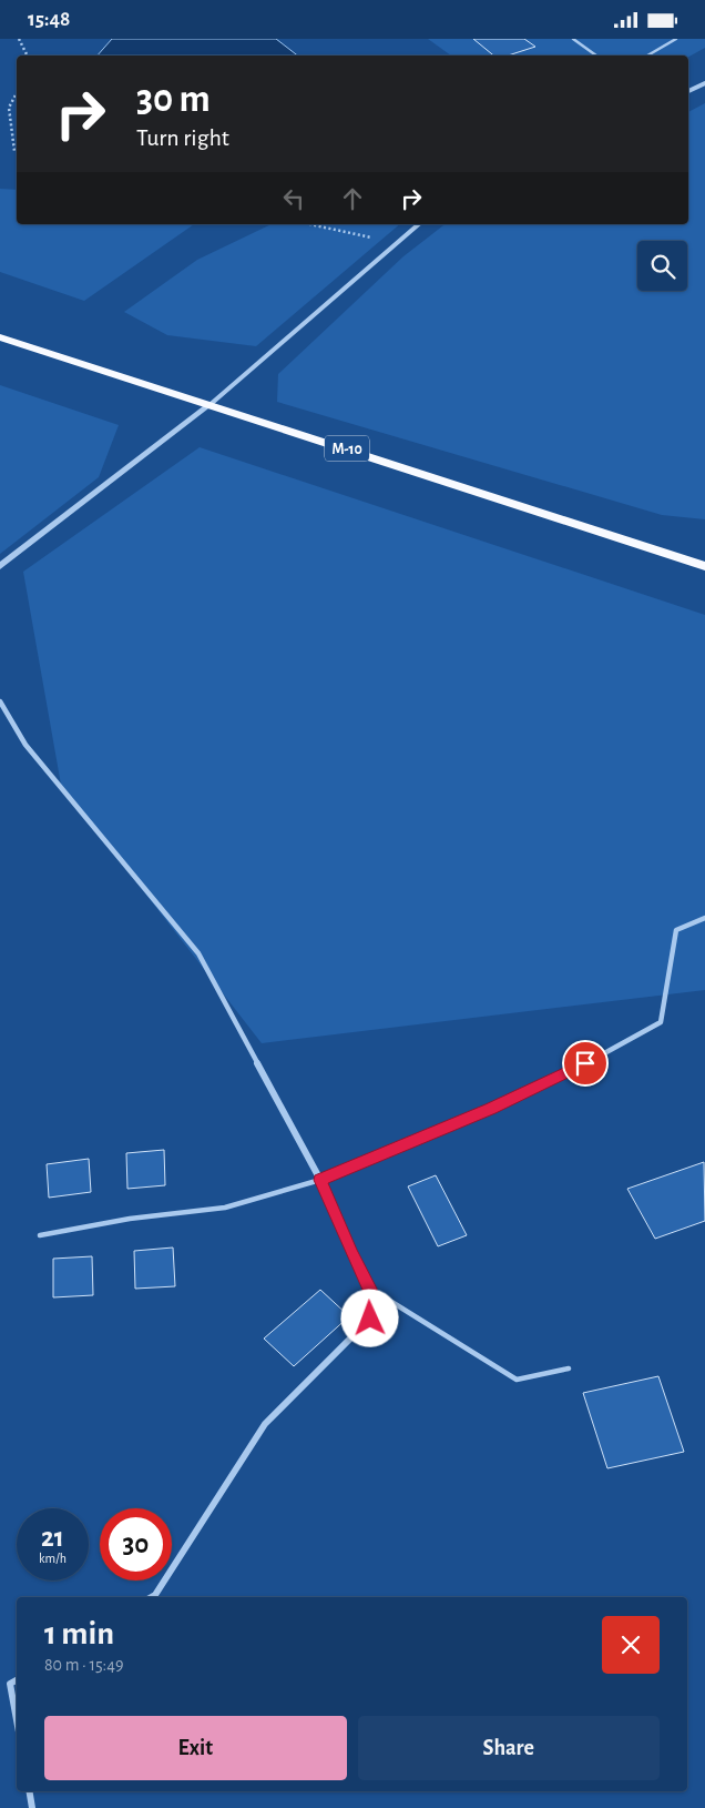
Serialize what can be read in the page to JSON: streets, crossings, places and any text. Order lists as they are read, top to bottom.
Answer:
{
  "streets": {
    "highway": ["М-10"]
  },
  "page": {
    "status": "15:48",
    "turn": ["30 m", "Turn right"],
    "speed": "21 km/h",
    "limit": "30",
    "heading": ["1 min", "80 m · 15:49"],
    "buttons": ["Exit", "Share"]
  }
}
